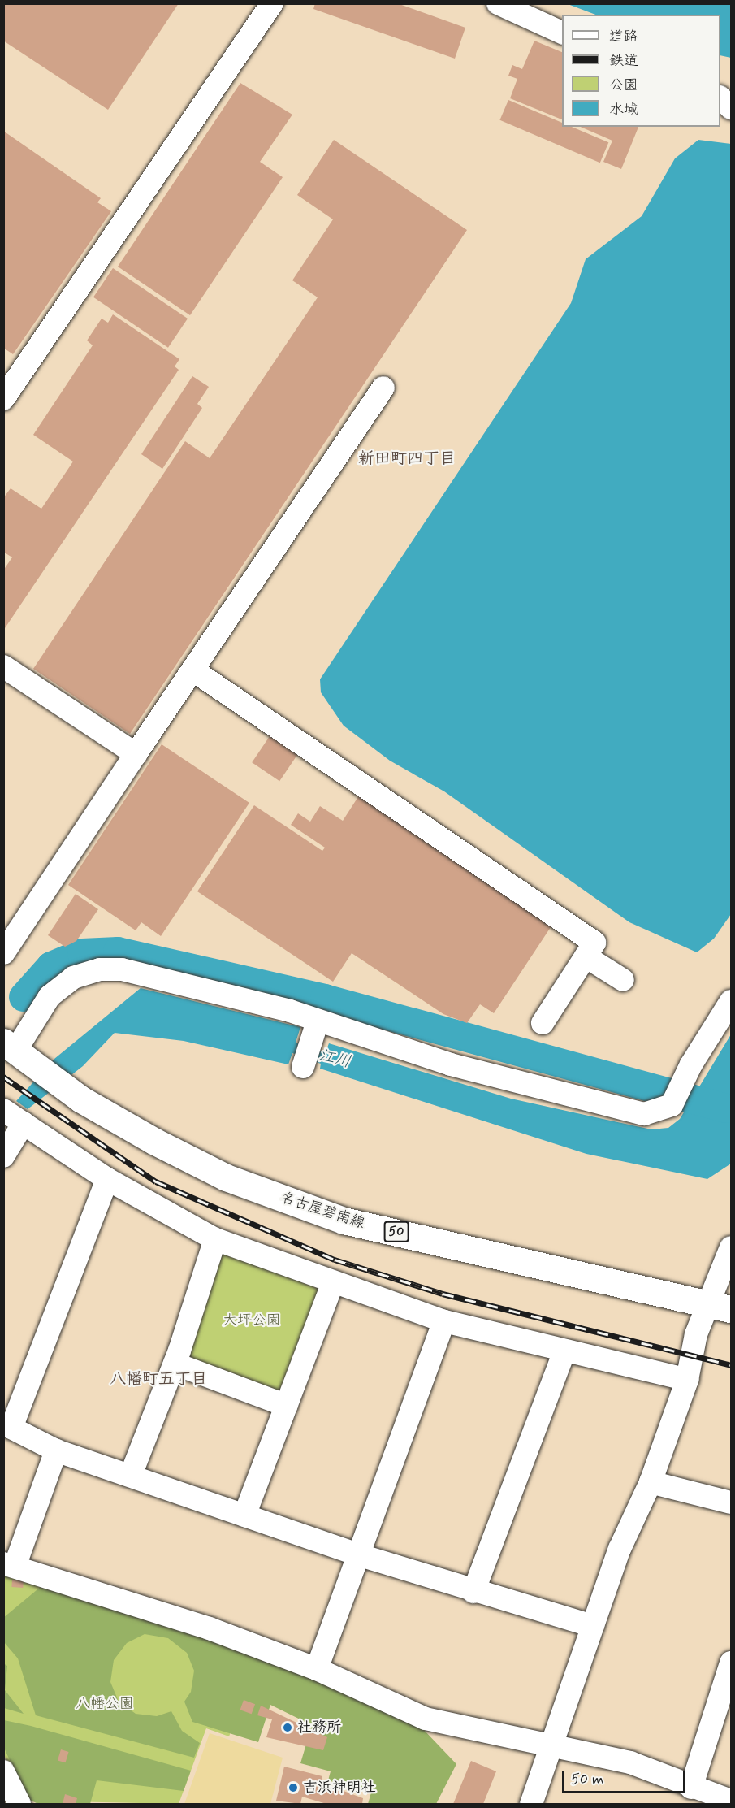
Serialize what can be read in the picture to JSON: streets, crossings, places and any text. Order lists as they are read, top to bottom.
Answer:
{
  "streets": {
    "main road": ["名古屋碧南線", "50"]
  },
  "districts": ["新田町四丁目", "八幡町五丁目"],
  "water": ["江川"],
  "parks": ["大坪公園", "八幡公園"],
  "places": ["社務所", "吉浜神明社"],
  "legend": [
    "道路",
    "鉄道",
    "公園",
    "水域"
  ],
  "scale_bar": "50 m"
}
